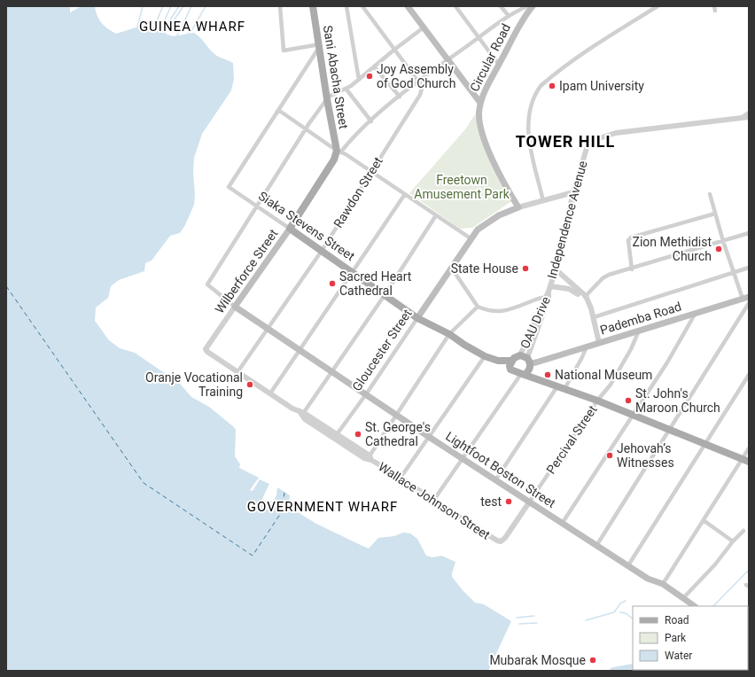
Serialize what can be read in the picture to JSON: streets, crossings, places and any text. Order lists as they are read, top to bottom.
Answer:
{
  "streets": {
    "main road": [
      "Circular Road",
      "Sani Abacha Street",
      "Siaka Stevens Street",
      "Wilberforce Street",
      "Pademba Road",
      "Gloucester Street",
      "Lightfoot Boston Street"
    ],
    "street": [
      "Rawdon Street",
      "Independence Avenue",
      "OAU Drive",
      "Percival Street",
      "Wallace Johnson Street"
    ]
  },
  "crossings": [
    ["Sani Abacha Street", "Wilberforce Street"],
    ["Rawdon Street", "Siaka Stevens Street"],
    ["Rawdon Street", "Lightfoot Boston Street"],
    ["Rawdon Street", "Wallace Johnson Street"],
    ["Independence Avenue", "OAU Drive"],
    ["Siaka Stevens Street", "Wilberforce Street"],
    ["Siaka Stevens Street", "Gloucester Street"],
    ["Siaka Stevens Street", "Lightfoot Boston Street"],
    ["Wilberforce Street", "Lightfoot Boston Street"],
    ["Wilberforce Street", "Wallace Johnson Street"],
    ["Pademba Road", "OAU Drive"],
    ["Pademba Road", "Percival Street"],
    ["Gloucester Street", "Lightfoot Boston Street"],
    ["Gloucester Street", "Wallace Johnson Street"],
    ["Percival Street", "Lightfoot Boston Street"],
    ["Percival Street", "Wallace Johnson Street"]
  ],
  "districts": ["GUINEA WHARF", "TOWER HILL", "GOVERNMENT WHARF"],
  "parks": ["Freetown Amusement Park"],
  "places": [
    "Joy Assembly of God Church",
    "Ipam University",
    "Zion Methidist Church",
    "State House",
    "Sacred Heart Cathedral",
    "National Museum",
    "Oranje Vocational Training",
    "St. John's Maroon Church",
    "St. George's Cathedral",
    "Jehovah’s Witnesses",
    "test",
    "Mubarak Mosque"
  ],
  "legend": ["Road", "Park", "Water"]
}
